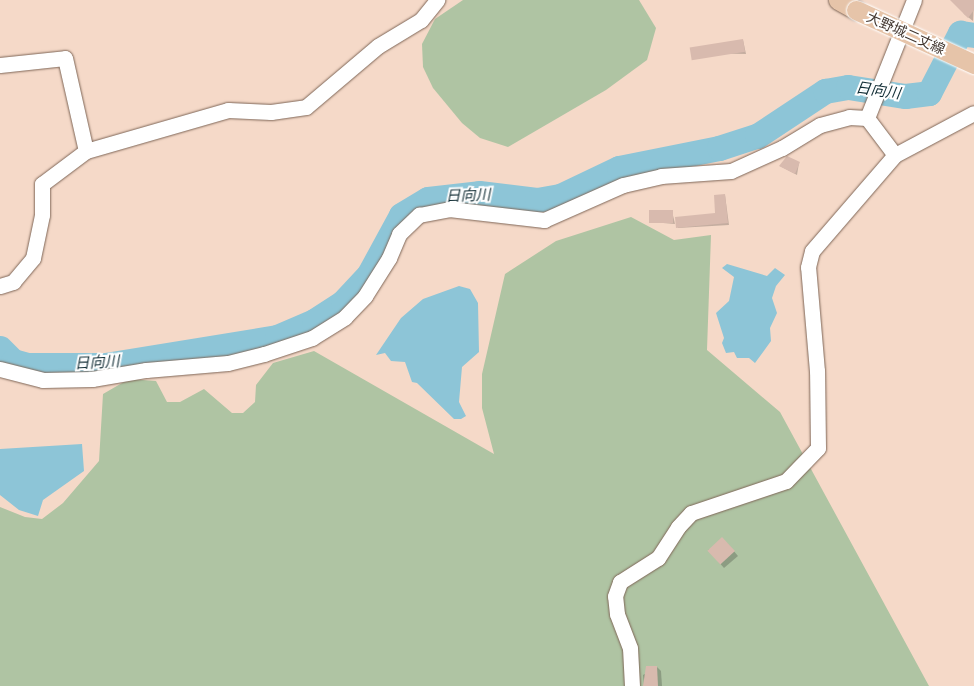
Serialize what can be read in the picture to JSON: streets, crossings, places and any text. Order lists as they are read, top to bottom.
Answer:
{
  "streets": {
    "main road": ["大野城二丈線"]
  },
  "water": ["日向川"]
}
